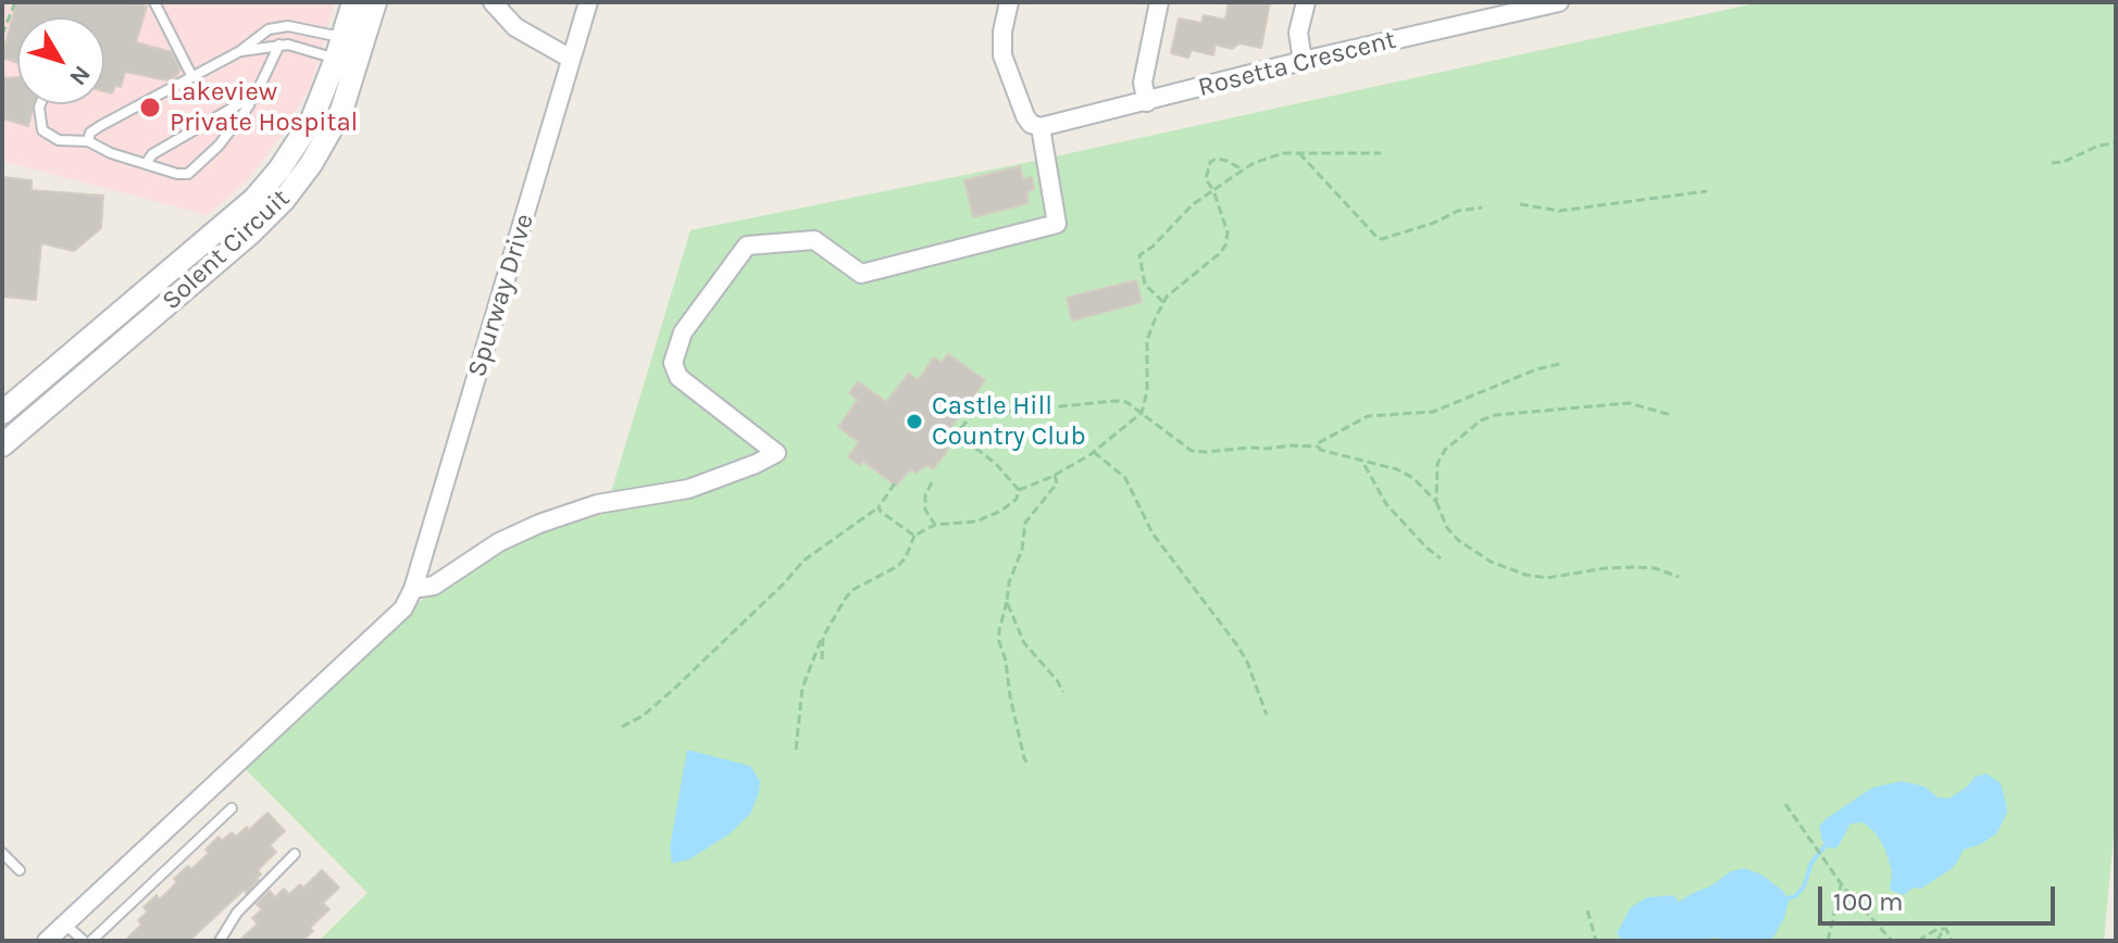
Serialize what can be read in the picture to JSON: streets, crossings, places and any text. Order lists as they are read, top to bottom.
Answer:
{
  "streets": {
    "street": ["Rosetta Crescent", "Solent Circuit", "Spurway Drive"]
  },
  "places": ["Lakeview Private Hospital", "Castle Hill Country Club"],
  "scale_bar": "100 m",
  "north": "bottom right"
}
